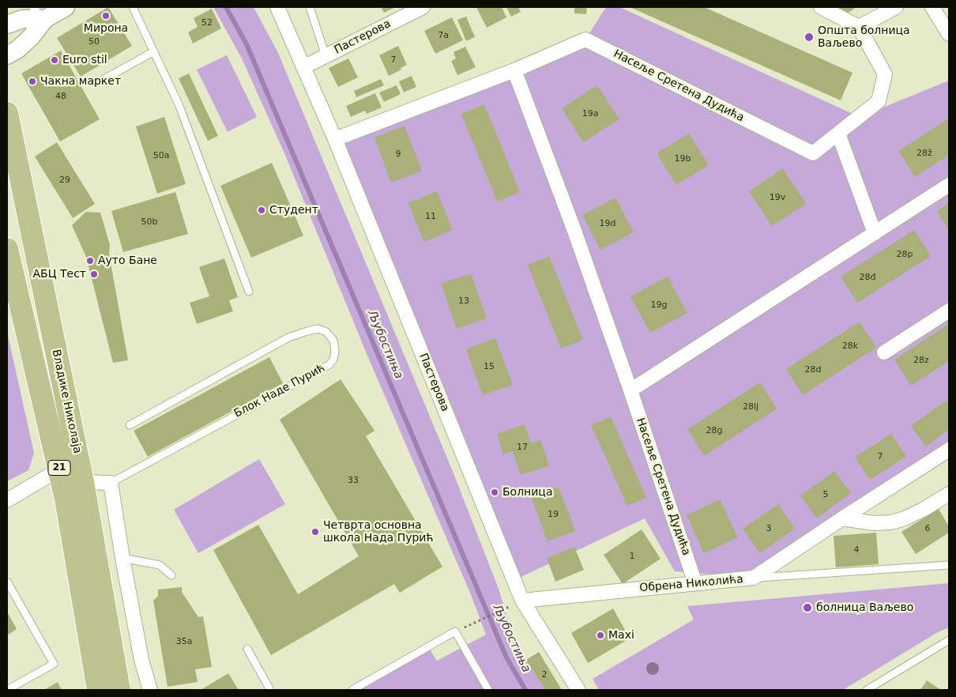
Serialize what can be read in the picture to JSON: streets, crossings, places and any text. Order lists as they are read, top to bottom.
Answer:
{
  "streets": {
    "main road": ["Владике Николаја", "21"],
    "street": [
      "Пастерова",
      "Насеље Сретена Дудића",
      "Блок Наде Пурић",
      "Обрена Николића"
    ]
  },
  "crossings": [
    ["Пастерова", "Насеље Сретена Дудића"],
    ["Пастерова", "Обрена Николића"],
    ["Насеље Сретена Дудића", "Обрена Николића"],
    ["Блок Наде Пурић", "Владике Николаја"]
  ],
  "water": ["Љубостиња"],
  "places": [
    "Мирона",
    "Општа болница Ваљево",
    "Euro stil",
    "Чакна маркет",
    "Студент",
    "Ауто Бане",
    "АБЦ Тест",
    "Болница",
    "Четврта основна школа Нада Пурић",
    "болница Ваљево",
    "Maxi"
  ],
  "house_numbers": [
    "52",
    "7a",
    "50",
    "7",
    "48",
    "19a",
    "28ž",
    "9",
    "50a",
    "19b",
    "29",
    "19v",
    "11",
    "50b",
    "19d",
    "28p",
    "28đ",
    "13",
    "19g",
    "28k",
    "28z",
    "15",
    "28d",
    "28lj",
    "28g",
    "17",
    "7",
    "33",
    "5",
    "19",
    "3",
    "6",
    "4",
    "1",
    "35a",
    "2"
  ]
}
